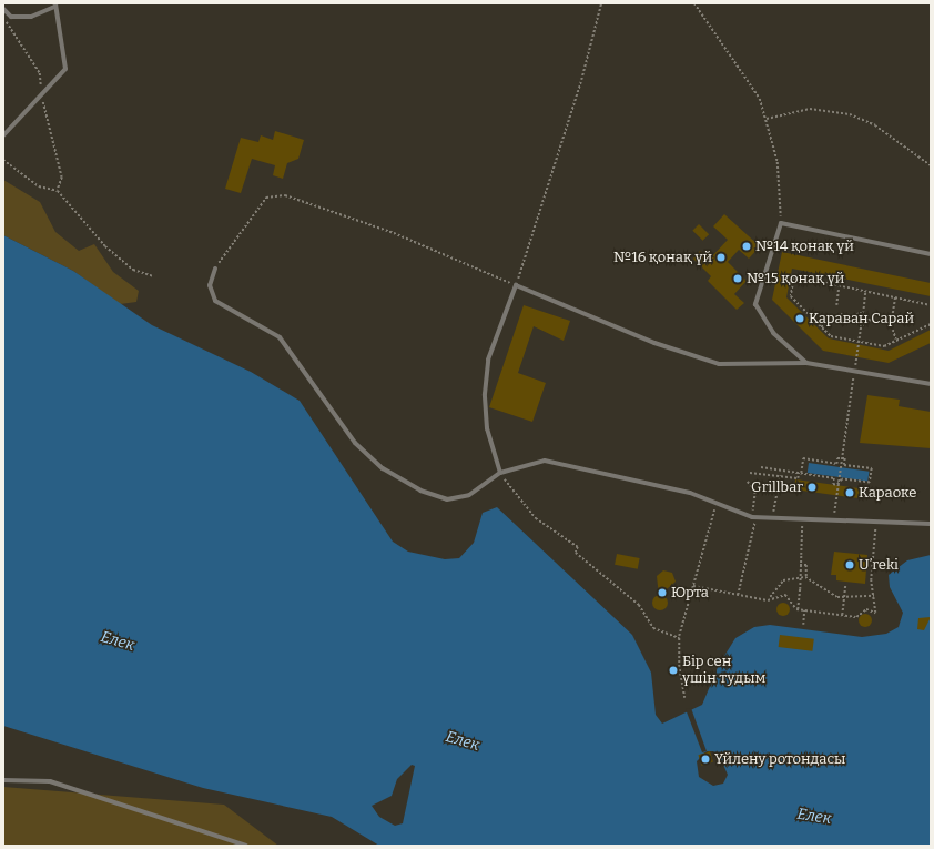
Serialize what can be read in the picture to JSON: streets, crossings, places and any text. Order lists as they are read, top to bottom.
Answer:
{
  "water": ["Елек"],
  "places": [
    "№14 қонақ үй",
    "№16 қонақ үй",
    "№15 қонақ үй",
    "Караван Сарай",
    "Grillbar",
    "Караоке",
    "U’reki",
    "Юрта",
    "Бір сен үшін тудым",
    "Үйлену ротондaсы"
  ]
}
